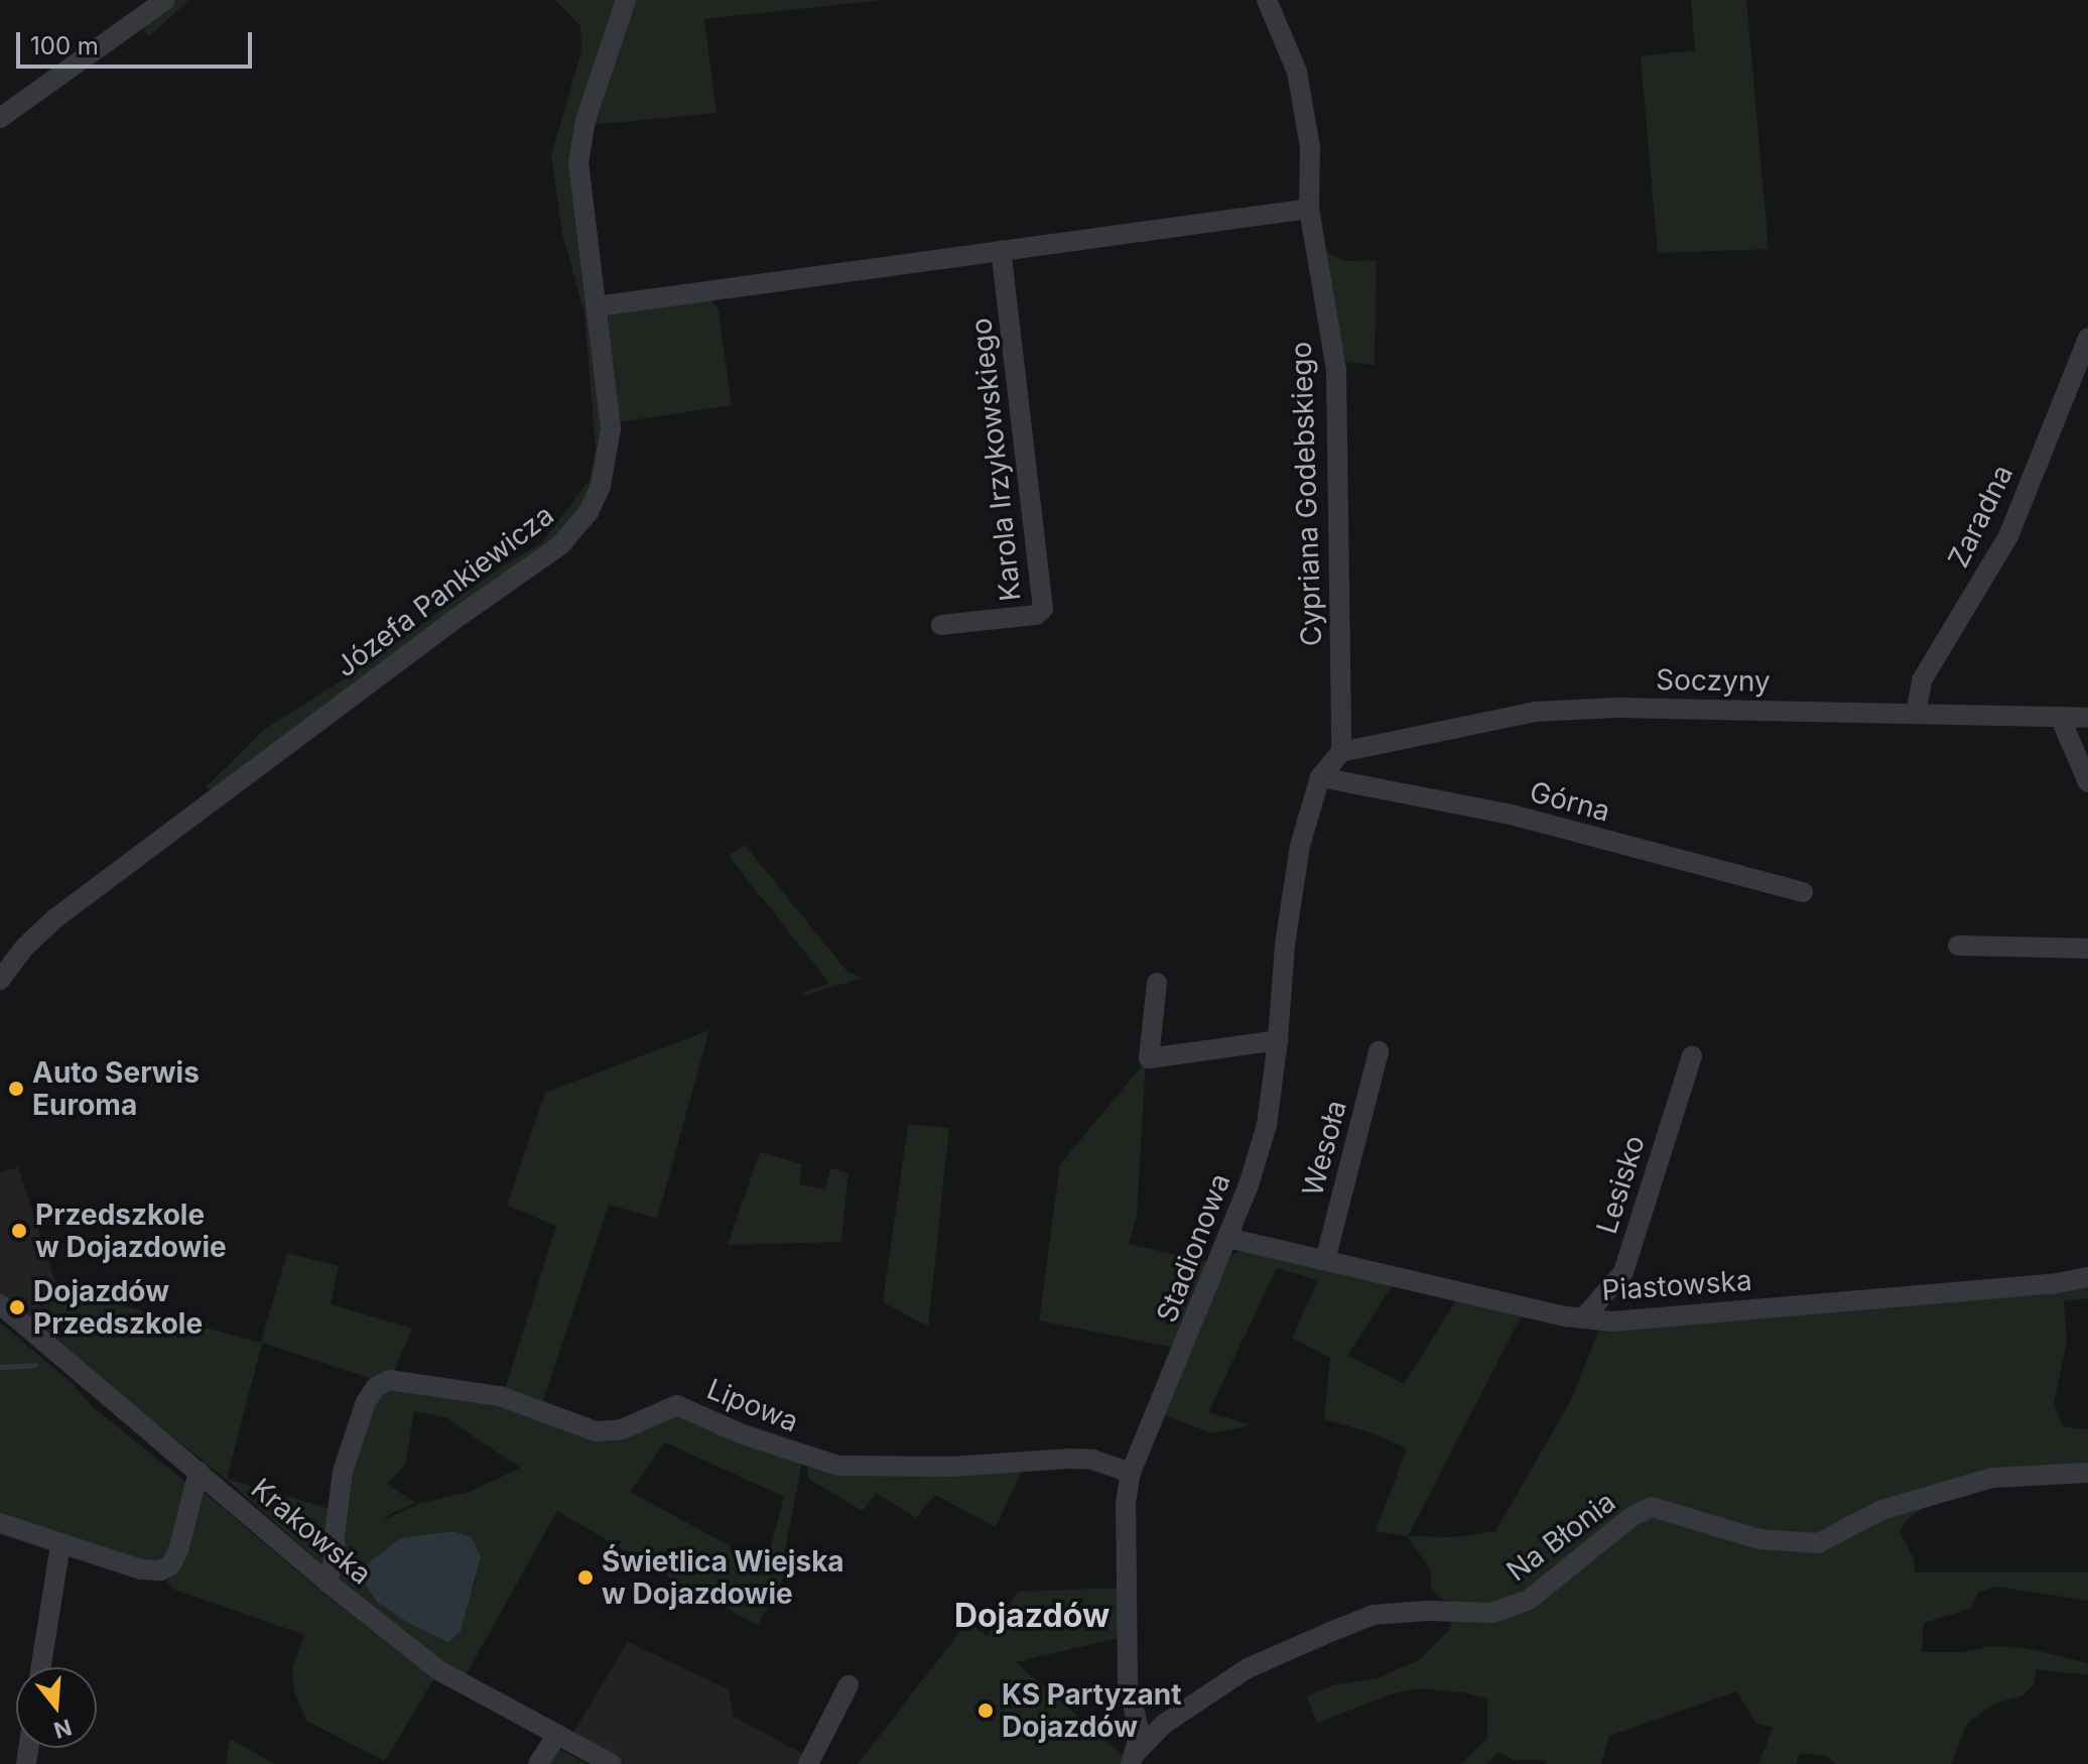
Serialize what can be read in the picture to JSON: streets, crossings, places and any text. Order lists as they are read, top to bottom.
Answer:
{
  "streets": {
    "street": [
      "Karola Irzykowskiego",
      "Cypriana Godebskiego",
      "Zaradna",
      "Józefa Pankiewicza",
      "Soczyny",
      "Górna",
      "Wesoła",
      "Lesisko",
      "Stadionowa",
      "Piastowska",
      "Lipowa",
      "Krakowska",
      "Na Błonia"
    ]
  },
  "crossings": [
    ["Cypriana Godebskiego", "Soczyny"],
    ["Cypriana Godebskiego", "Stadionowa"],
    ["Zaradna", "Soczyny"],
    ["Soczyny", "Stadionowa"],
    ["Górna", "Stadionowa"],
    ["Wesoła", "Piastowska"],
    ["Lesisko", "Piastowska"],
    ["Stadionowa", "Piastowska"],
    ["Stadionowa", "Lipowa"],
    ["Stadionowa", "Na Błonia"],
    ["Lipowa", "Krakowska"]
  ],
  "districts": ["Dojazdów"],
  "places": [
    "Auto Serwis Euroma",
    "Przedszkole w Dojazdowie",
    "Dojazdów Przedszkole",
    "Świetlica Wiejska w Dojazdowie",
    "KS Partyzant Dojazdów"
  ],
  "scale_bar": "100 m",
  "north": "bottom"
}
